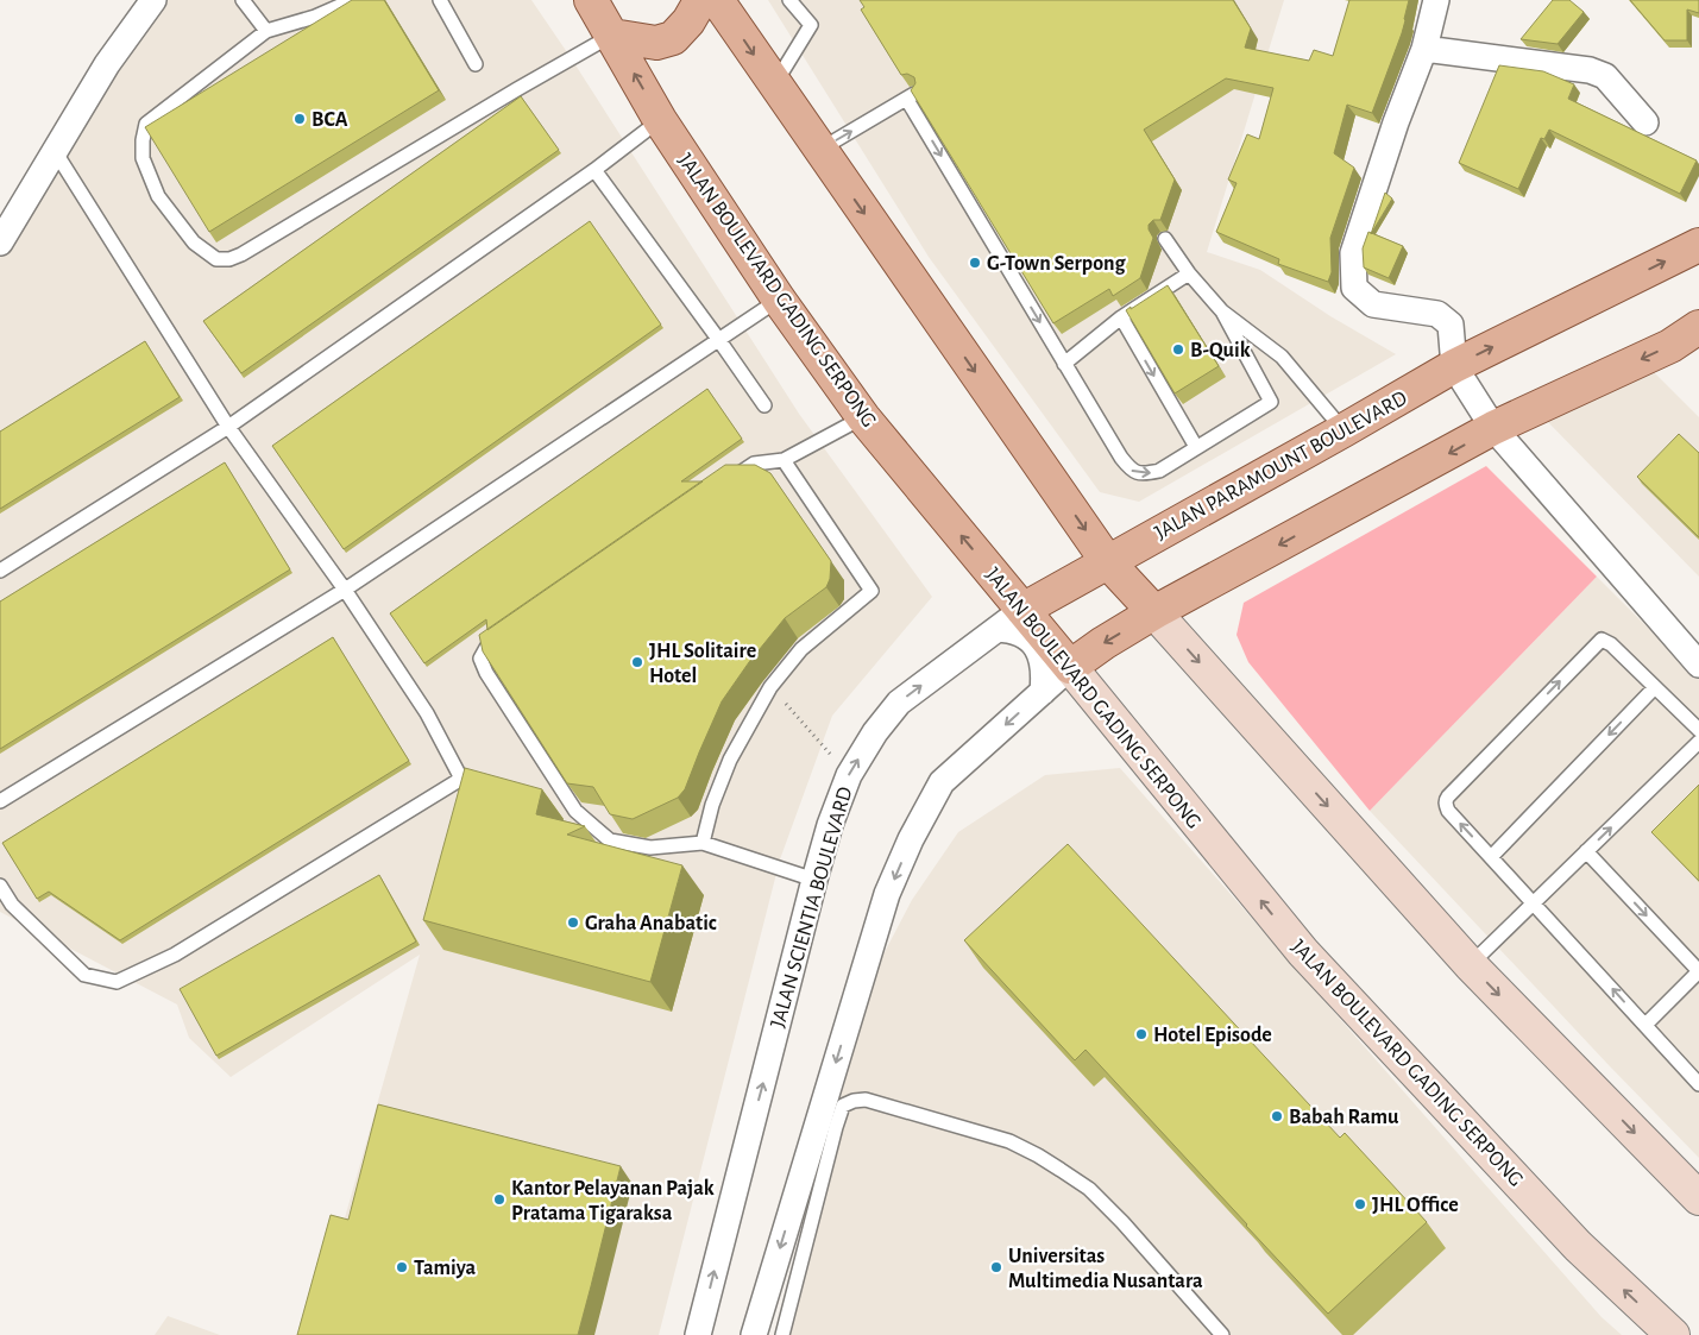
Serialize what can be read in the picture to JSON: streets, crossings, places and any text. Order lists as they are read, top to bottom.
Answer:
{
  "streets": {
    "main road": ["JALAN BOULEVARD GADING SERPONG", "JALAN PARAMOUNT BOULEVARD", "JALAN SCIENTIA BOULEVARD"]
  },
  "crossings": [
    ["JALAN BOULEVARD GADING SERPONG", "JALAN SCIENTIA BOULEVARD"],
    ["JALAN PARAMOUNT BOULEVARD", "JALAN SCIENTIA BOULEVARD"]
  ],
  "one_way": ["JALAN SCIENTIA BOULEVARD"],
  "places": [
    "BCA",
    "G-Town Serpong",
    "B-Quik",
    "JHL Solitaire Hotel",
    "Graha Anabatic",
    "Hotel Episode",
    "Babah Ramu",
    "Kantor Pelayanan Pajak Pratama Tigaraksa",
    "JHL Office",
    "Tamiya",
    "Universitas Multimedia Nusantara"
  ]
}
